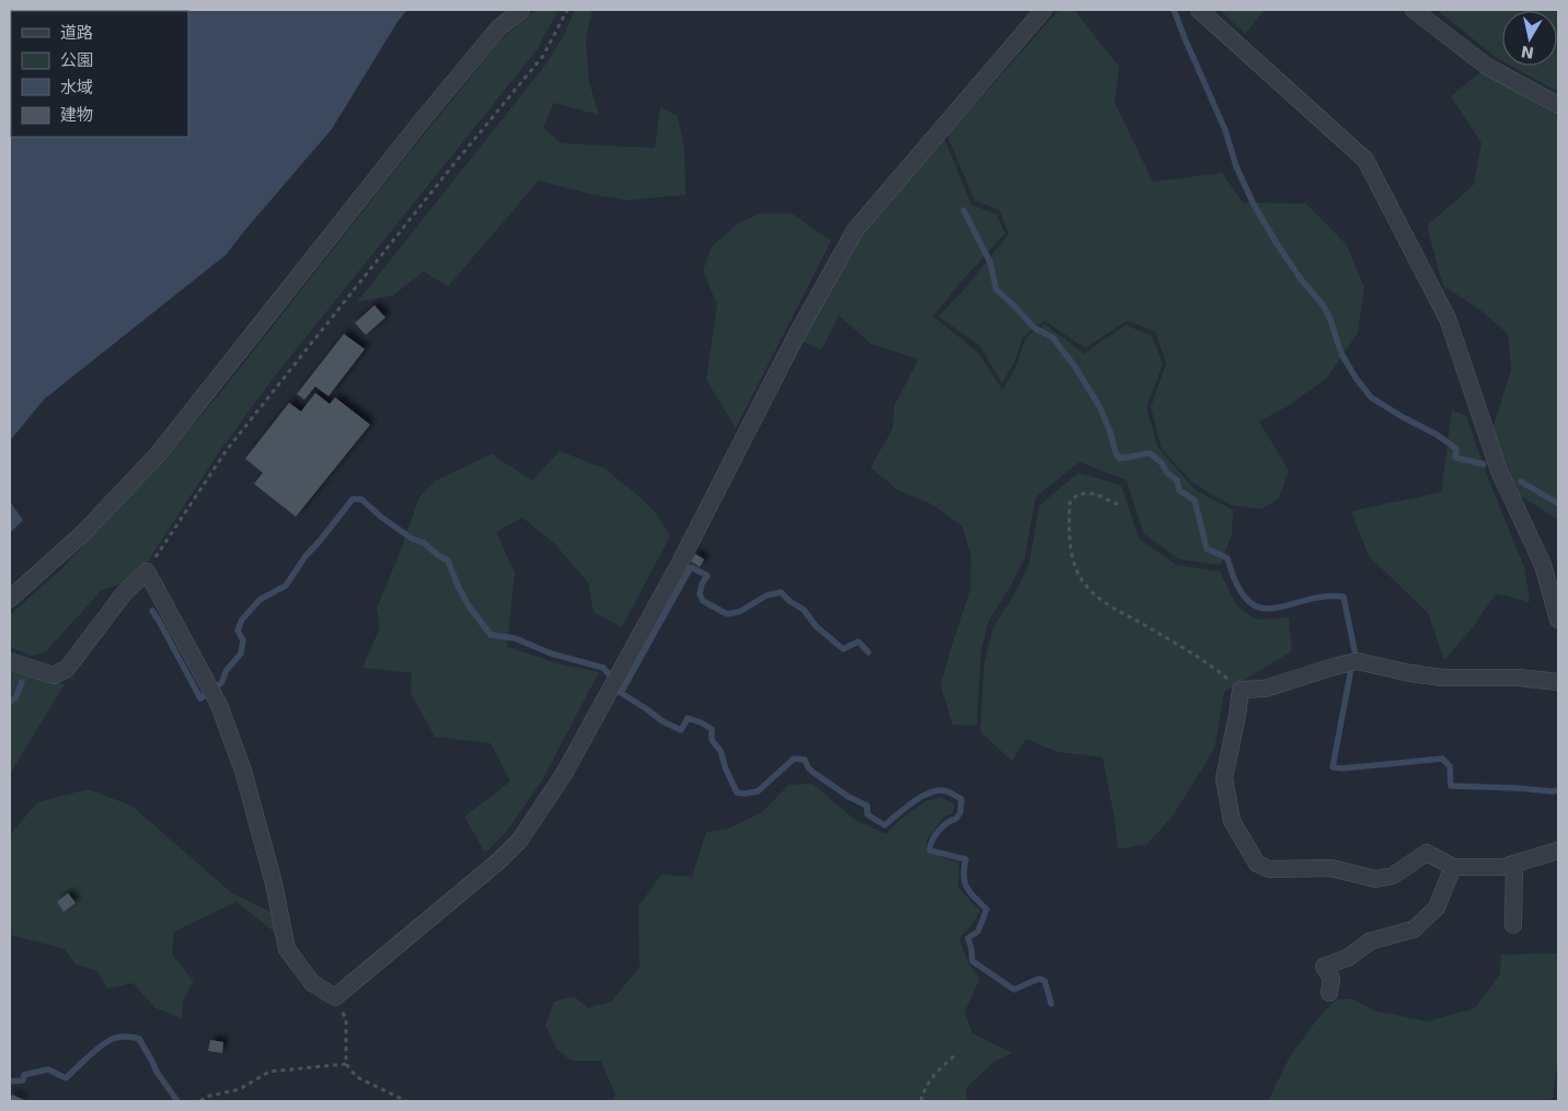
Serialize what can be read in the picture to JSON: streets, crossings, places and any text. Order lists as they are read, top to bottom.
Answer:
{
  "legend": [
    "道路",
    "公園",
    "水域",
    "建物"
  ],
  "north": "bottom"
}
